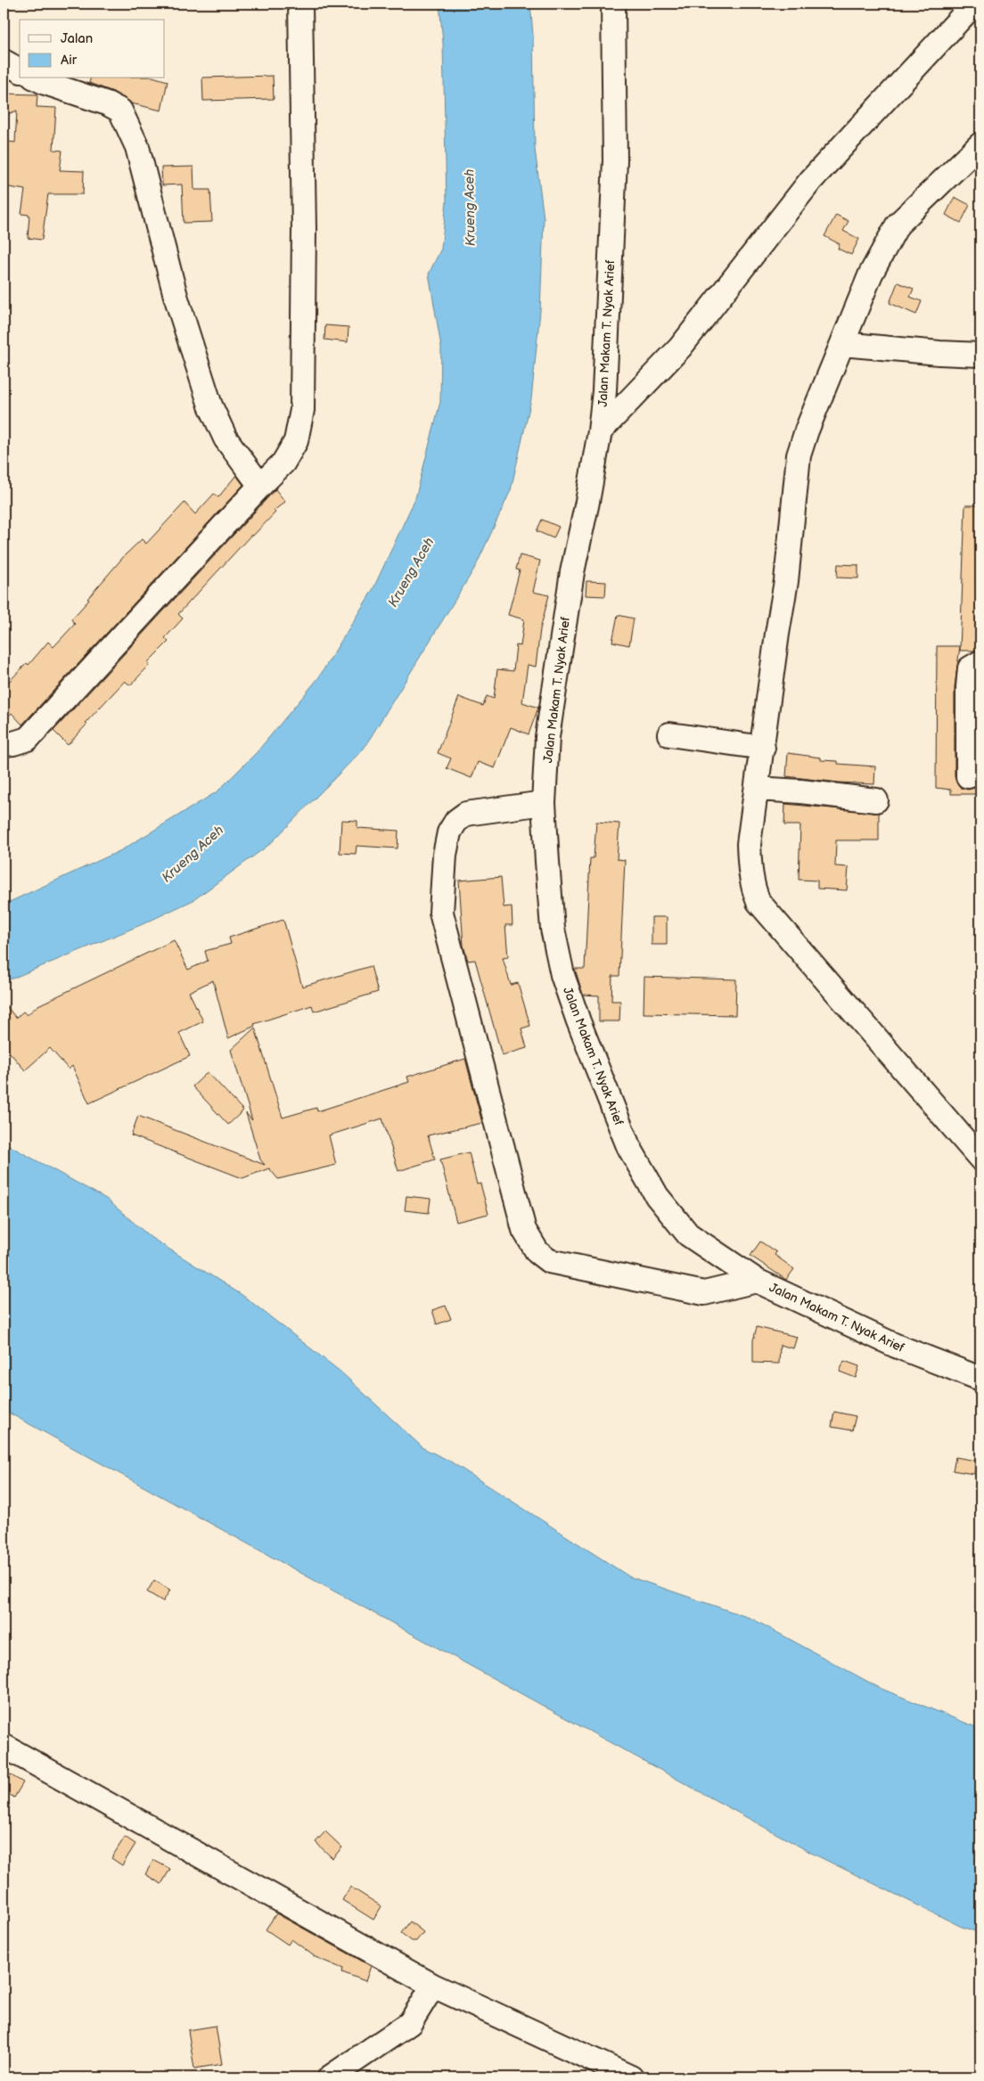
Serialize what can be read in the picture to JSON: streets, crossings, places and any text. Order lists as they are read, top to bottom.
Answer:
{
  "streets": {
    "street": ["Jalan Makam T. Nyak Arief"]
  },
  "water": ["Krueng Aceh"],
  "legend": ["Jalan", "Air"]
}
